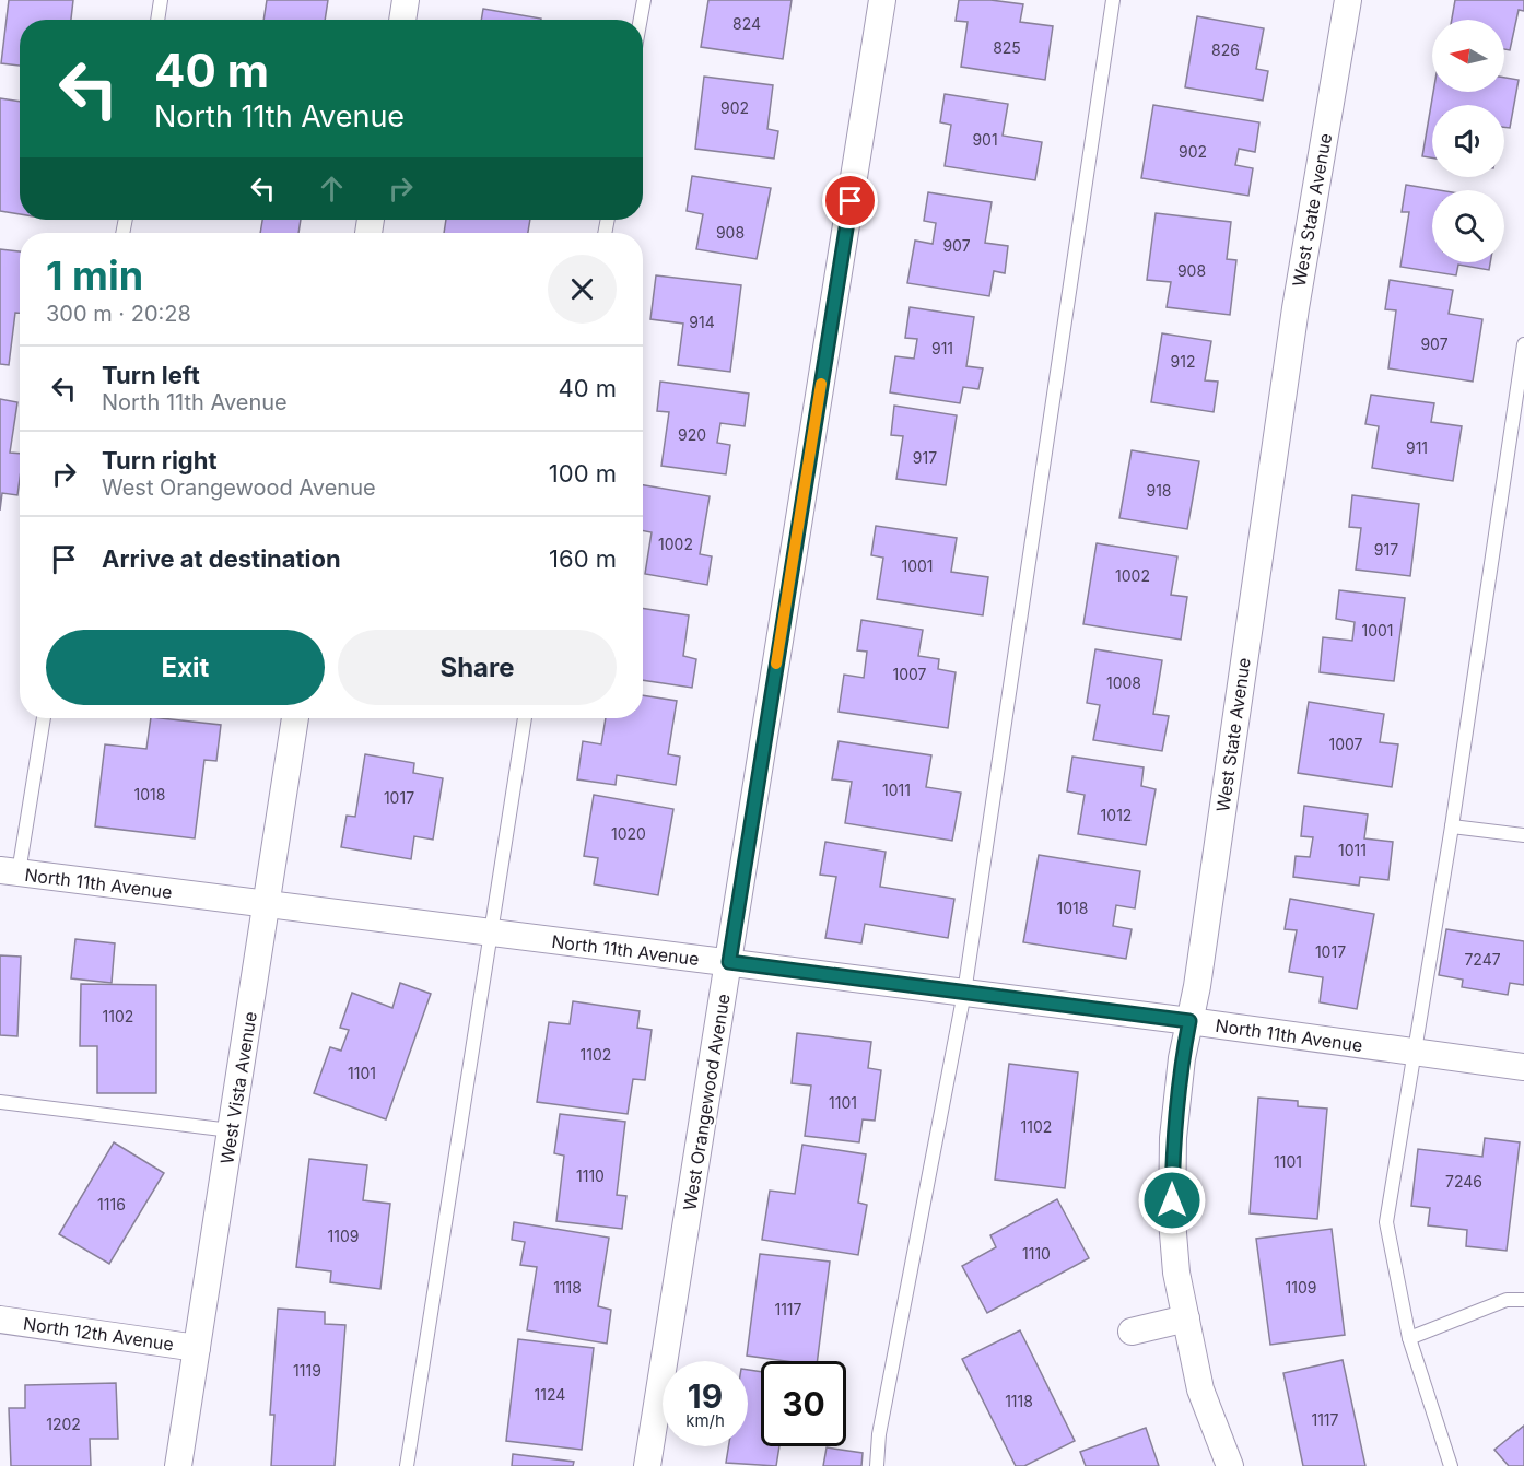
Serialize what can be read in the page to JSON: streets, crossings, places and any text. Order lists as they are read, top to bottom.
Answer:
{
  "streets": {
    "street": [
      "West State Avenue",
      "North 11th Avenue",
      "West Vista Avenue",
      "West Orangewood Avenue",
      "North 12th Avenue"
    ]
  },
  "crossings": [
    ["West State Avenue", "North 11th Avenue"],
    ["North 11th Avenue", "West Vista Avenue"],
    ["North 11th Avenue", "West Orangewood Avenue"],
    ["West Vista Avenue", "North 12th Avenue"]
  ],
  "house_numbers": [
    "824",
    "825",
    "826",
    "902",
    "901",
    "902",
    "908",
    "907",
    "908",
    "914",
    "907",
    "911",
    "912",
    "920",
    "911",
    "917",
    "918",
    "1002",
    "917",
    "1001",
    "1002",
    "1001",
    "1007",
    "1008",
    "1007",
    "1011",
    "1018",
    "1017",
    "1012",
    "1020",
    "1011",
    "1018",
    "1017",
    "7247",
    "1102",
    "1102",
    "1101",
    "1101",
    "1102",
    "1101",
    "1110",
    "7246",
    "1116",
    "1109",
    "1110",
    "1118",
    "1109",
    "1117",
    "1119",
    "1124",
    "1118",
    "1117",
    "1202"
  ],
  "north": "left",
  "page": {
    "turn": ["40 m", "North 11th Avenue"],
    "heading": ["1 min", "300 m · 20:28"],
    "list": [
      {
        "name": "Turn left",
        "note": "North 11th Avenue",
        "value": "40 m"
      },
      {
        "name": "Turn right",
        "note": "West Orangewood Avenue",
        "value": "100 m"
      },
      {
        "name": "Arrive at destination",
        "value": "160 m"
      }
    ],
    "buttons": ["Exit", "Share"],
    "speed": "19 km/h",
    "limit": "30"
  }
}
